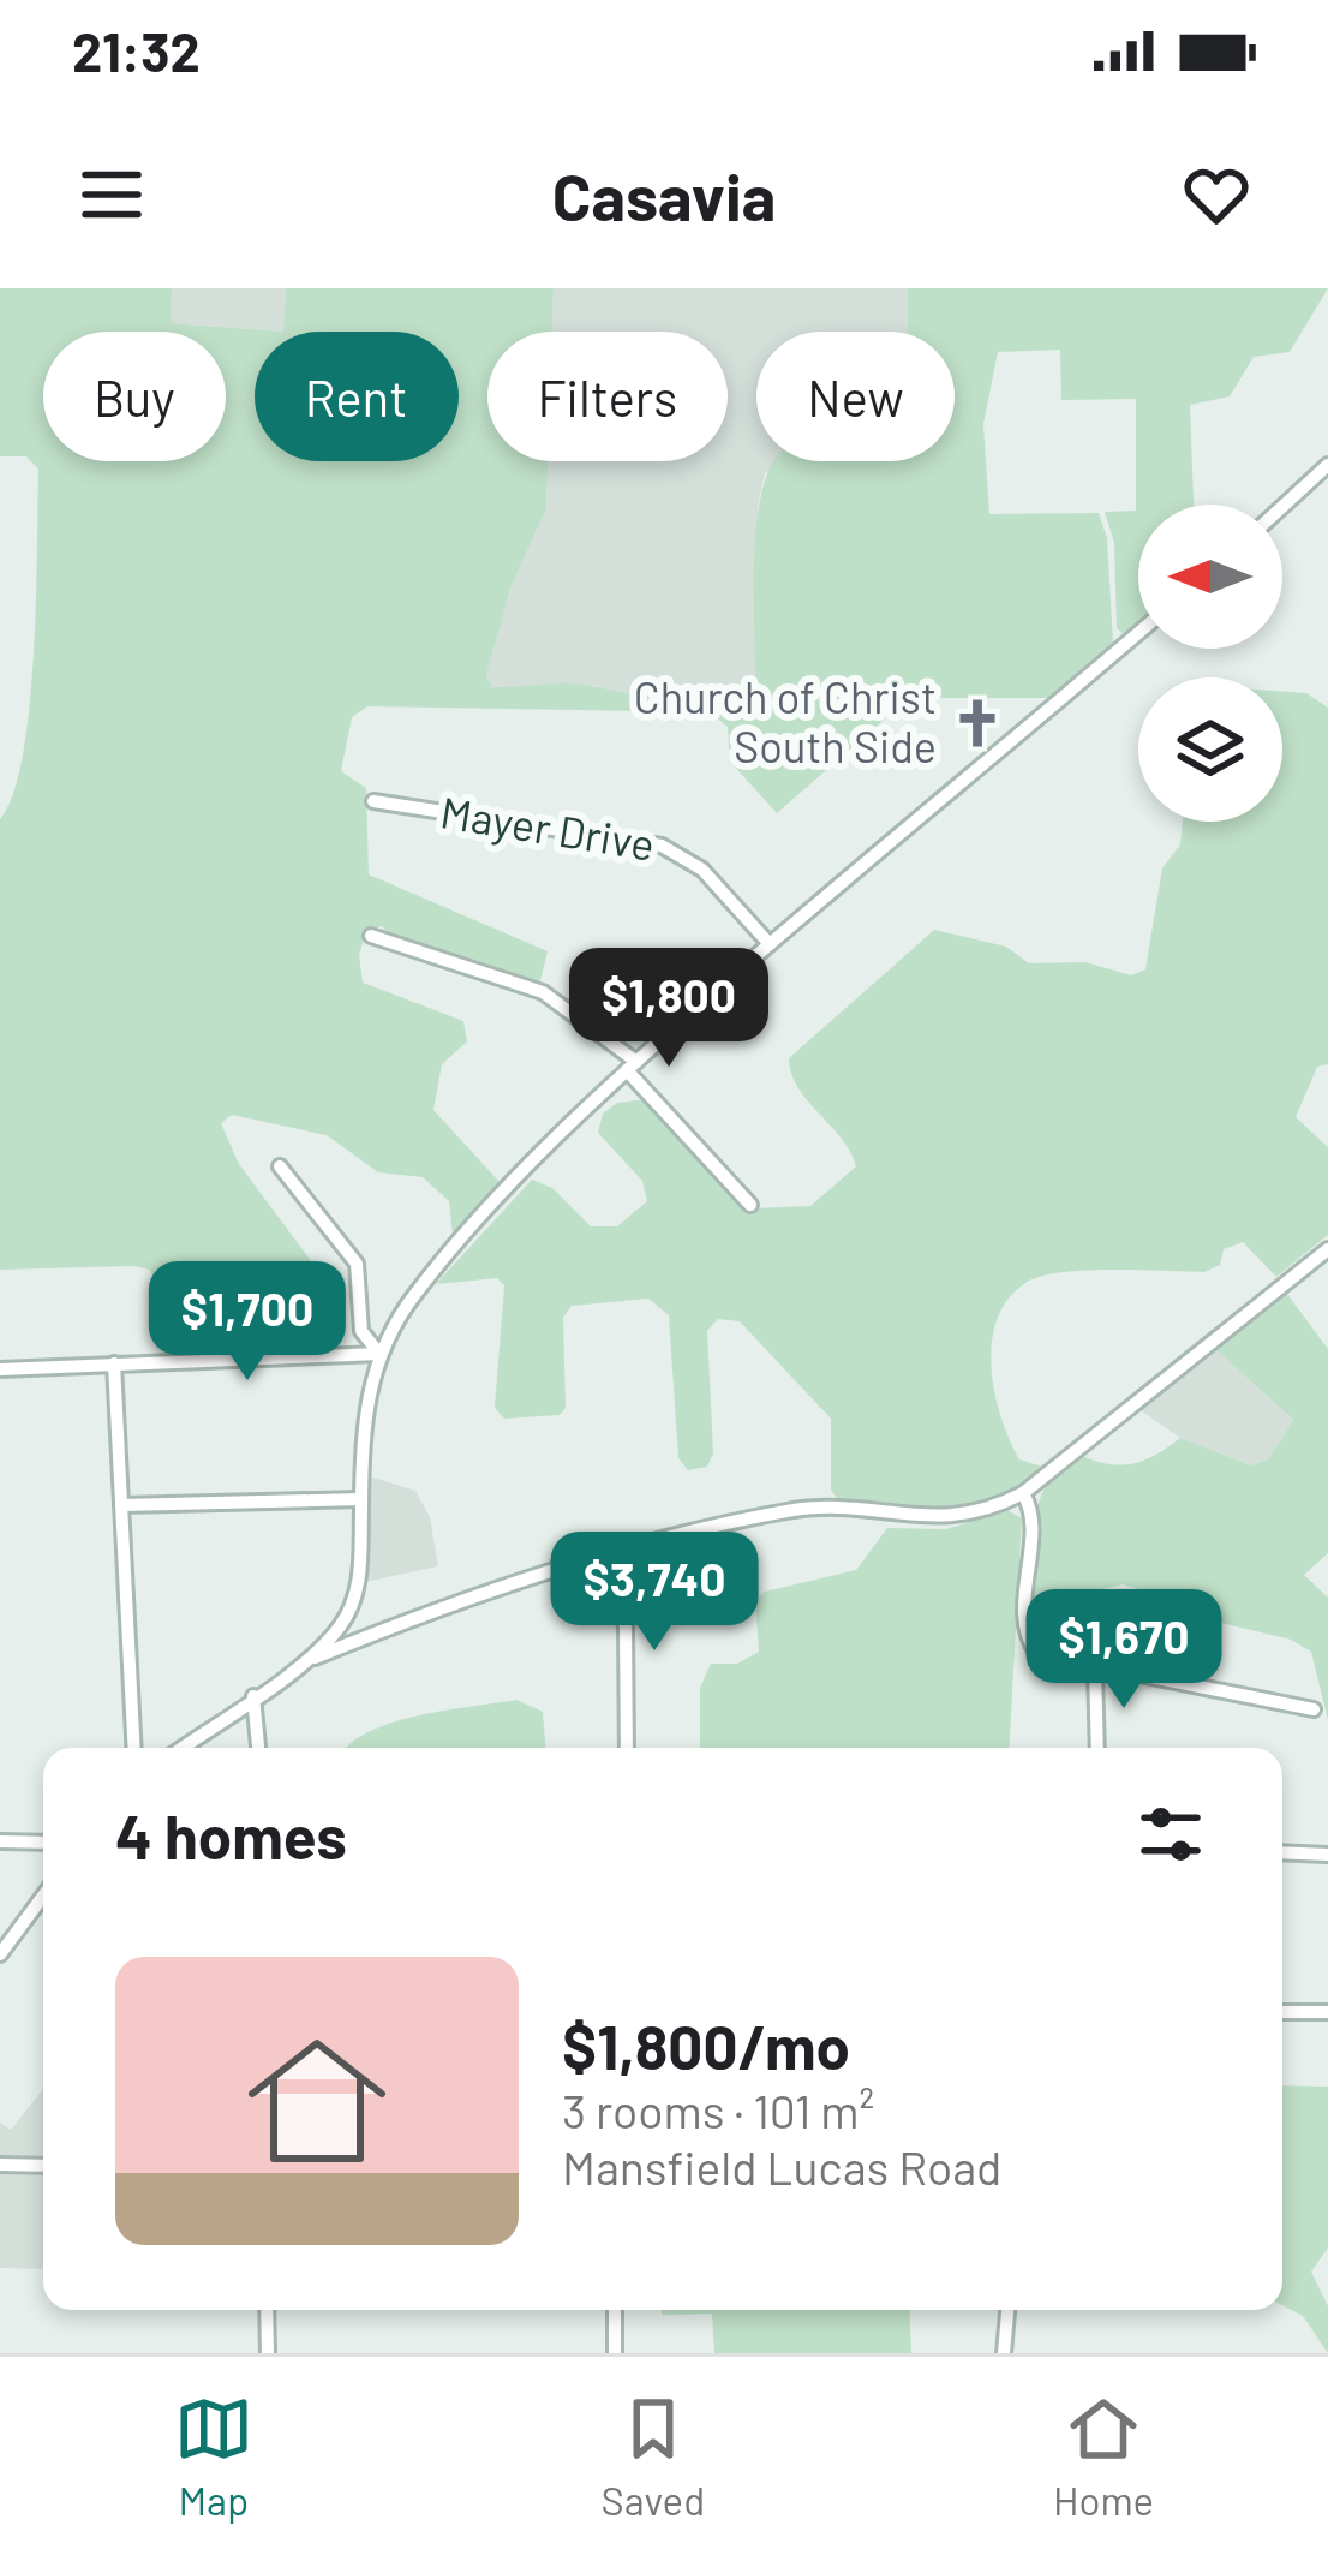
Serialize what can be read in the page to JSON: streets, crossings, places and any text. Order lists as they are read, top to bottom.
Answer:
{
  "streets": {
    "street": ["Mayer Drive"]
  },
  "places": {
    "church": ["Church of Christ South Side"]
  },
  "north": "left",
  "page": {
    "status": "21:32",
    "header": "Casavia",
    "chip": [
      "Buy",
      "Rent",
      "Filters",
      "New"
    ],
    "price": [
      "$1,800",
      "$1,700",
      "$3,740",
      "$1,670"
    ],
    "heading": "4 homes",
    "list": [
      {
        "name": "$1,800/mo",
        "note": "3 rooms · 101 m² · Mansfield Lucas Road"
      }
    ],
    "tabs": ["Map", "Saved", "Home"]
  }
}
